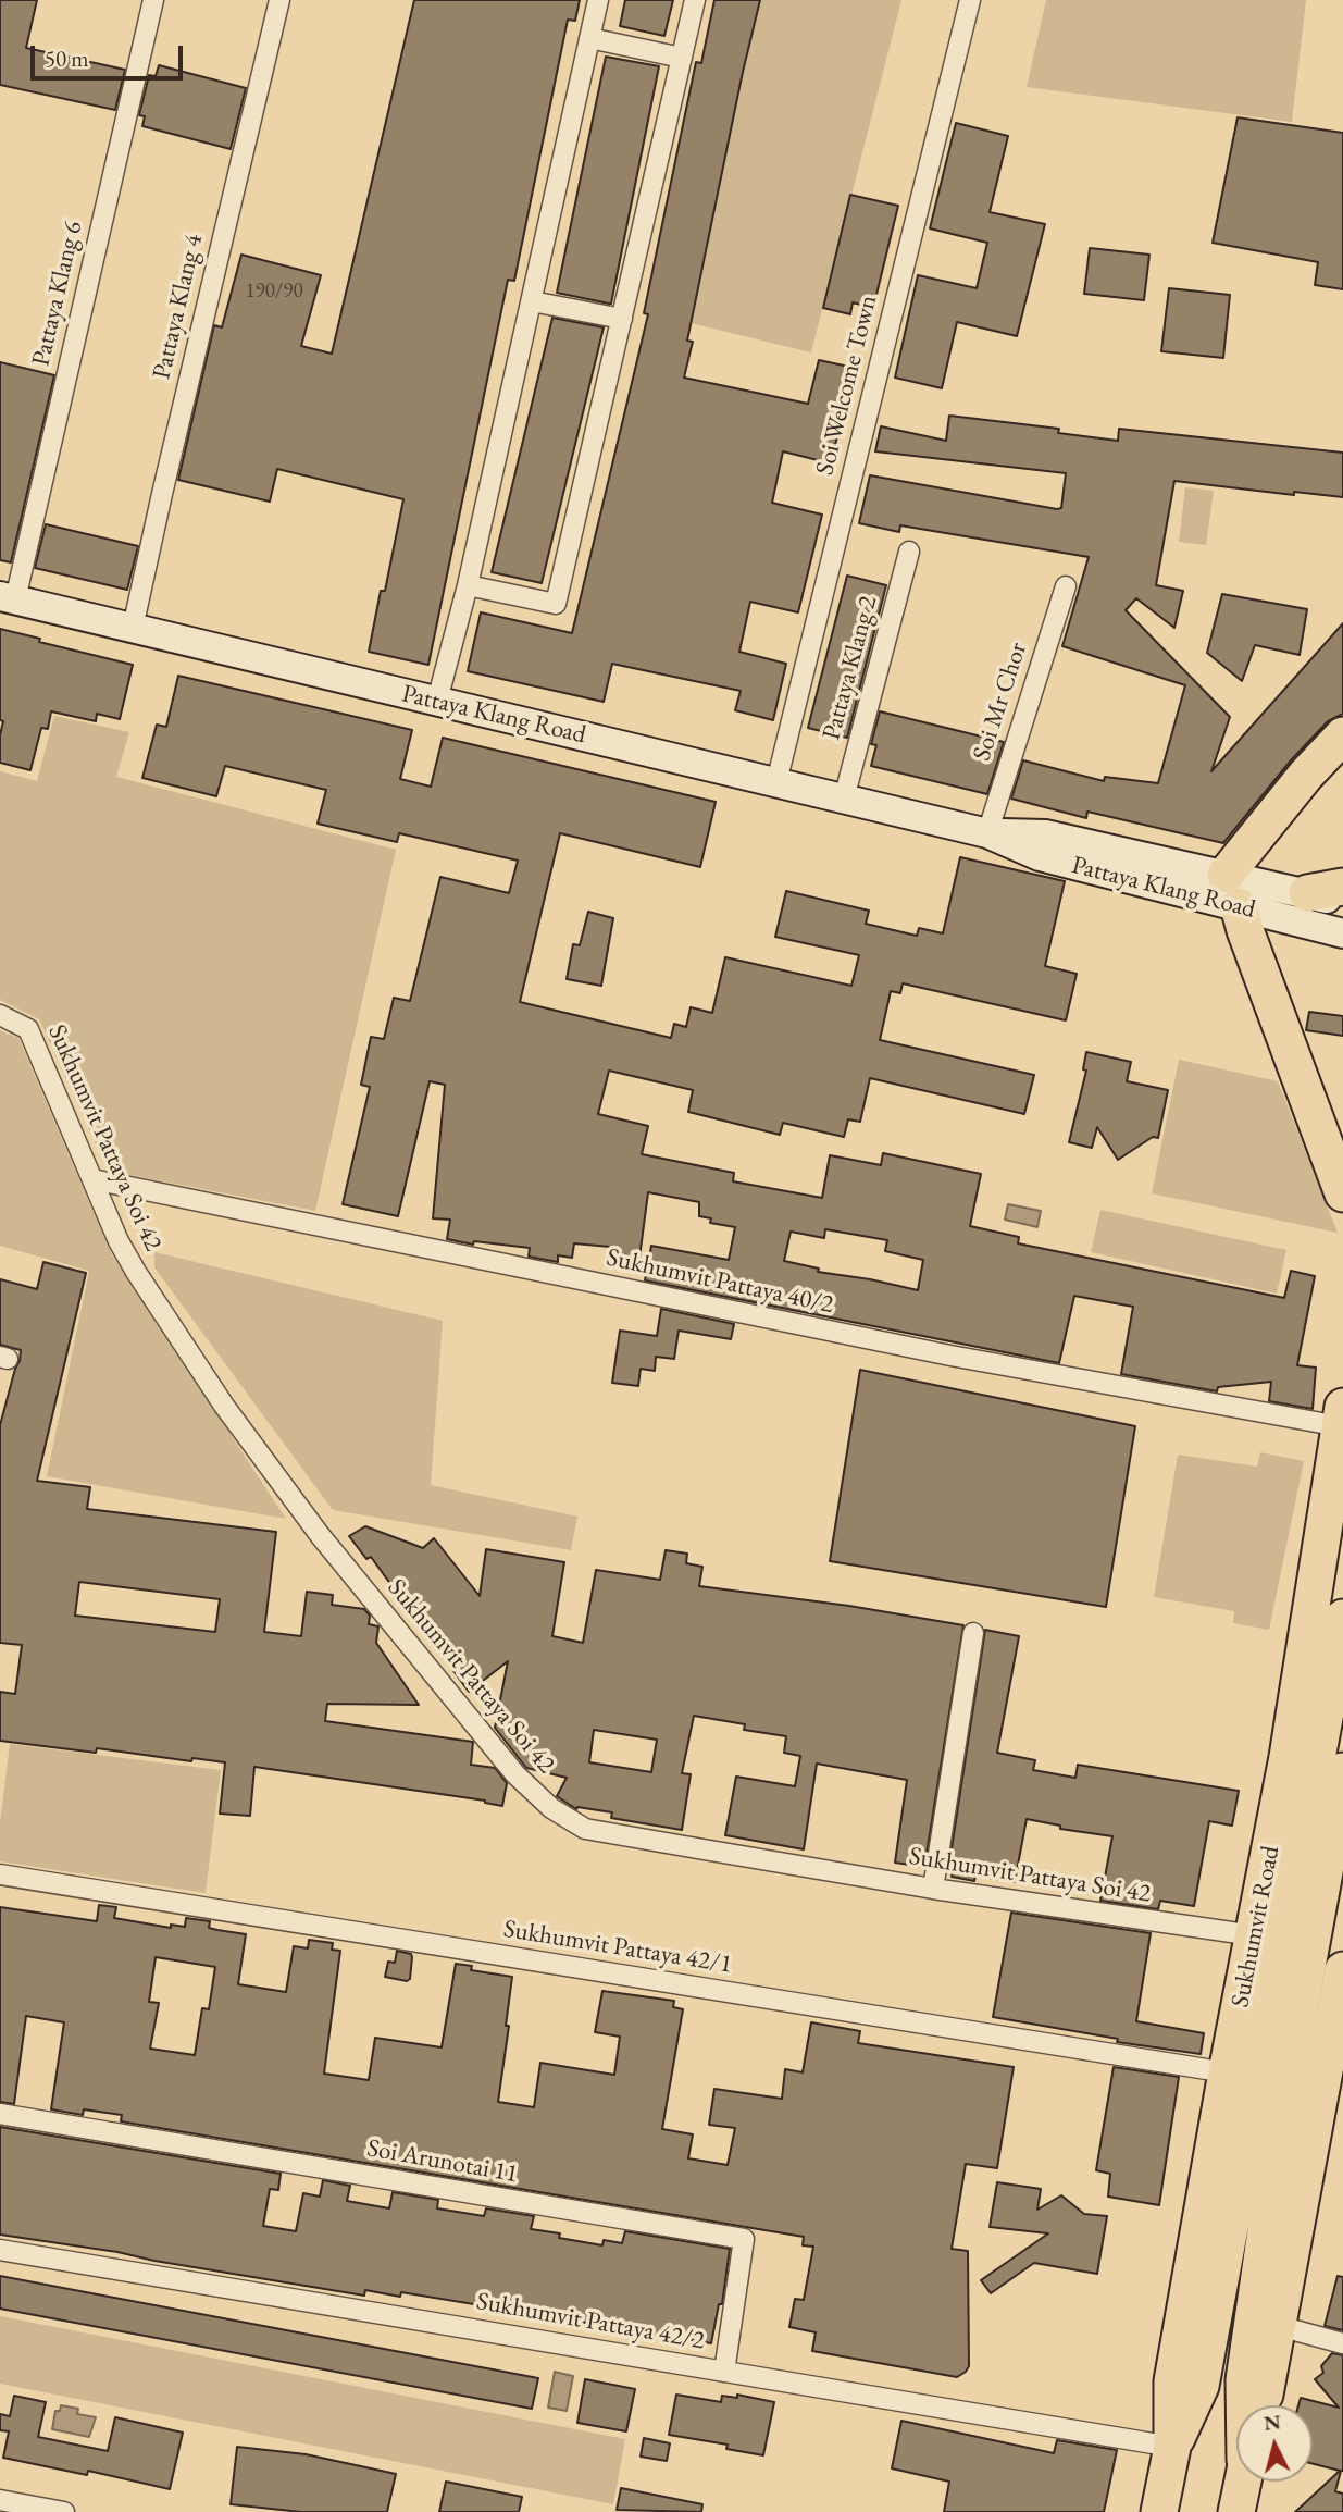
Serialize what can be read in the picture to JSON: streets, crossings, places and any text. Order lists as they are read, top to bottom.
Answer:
{
  "streets": {
    "highway": ["Sukhumvit Road"],
    "main road": ["Pattaya Klang Road"],
    "street": [
      "Pattaya Klang 6",
      "Pattaya Klang 4",
      "Soi Welcome Town",
      "Pattaya Klang 2",
      "Soi Mr Chor",
      "Sukhumvit Pattaya Soi 42",
      "Sukhumvit Pattaya 40/2",
      "Sukhumvit Pattaya 42/1",
      "Soi Arunotai 11",
      "Sukhumvit Pattaya 42/2"
    ]
  },
  "crossings": [
    ["Pattaya Klang 6", "Pattaya Klang Road"],
    ["Pattaya Klang 4", "Pattaya Klang Road"],
    ["Soi Welcome Town", "Pattaya Klang Road"],
    ["Pattaya Klang 2", "Pattaya Klang Road"],
    ["Soi Mr Chor", "Pattaya Klang Road"],
    ["Sukhumvit Pattaya Soi 42", "Sukhumvit Pattaya 40/2"],
    ["Sukhumvit Pattaya Soi 42", "Sukhumvit Road"],
    ["Sukhumvit Pattaya 40/2", "Sukhumvit Road"],
    ["Sukhumvit Road", "Sukhumvit Pattaya 42/1"],
    ["Sukhumvit Road", "Sukhumvit Pattaya 42/2"],
    ["Soi Arunotai 11", "Sukhumvit Pattaya 42/2"]
  ],
  "house_numbers": ["190/90"],
  "scale_bar": "50 m",
  "north": "top"
}
